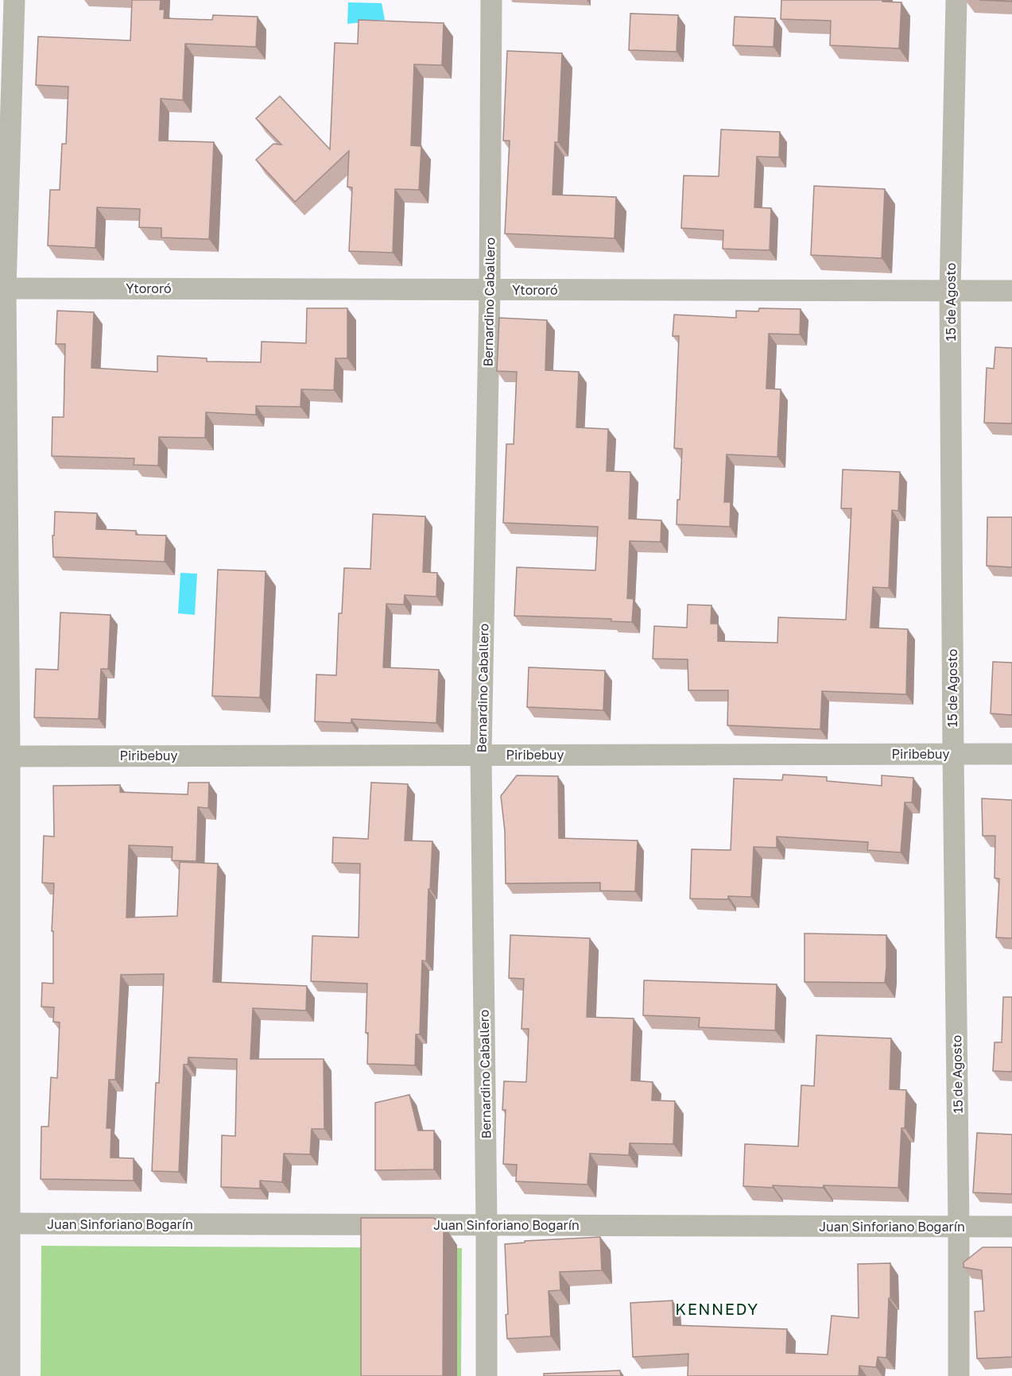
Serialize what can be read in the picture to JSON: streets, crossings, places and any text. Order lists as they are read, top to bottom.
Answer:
{
  "streets": {
    "street": [
      "Ytororó",
      "Bernardino Caballero",
      "15 de Agosto",
      "Piribebuy",
      "Juan Sinforiano Bogarín"
    ]
  },
  "crossings": [
    ["Ytororó", "Bernardino Caballero"],
    ["Ytororó", "15 de Agosto"],
    ["Bernardino Caballero", "Piribebuy"],
    ["Bernardino Caballero", "Juan Sinforiano Bogarín"],
    ["15 de Agosto", "Piribebuy"],
    ["15 de Agosto", "Juan Sinforiano Bogarín"]
  ],
  "districts": ["KENNEDY"]
}
